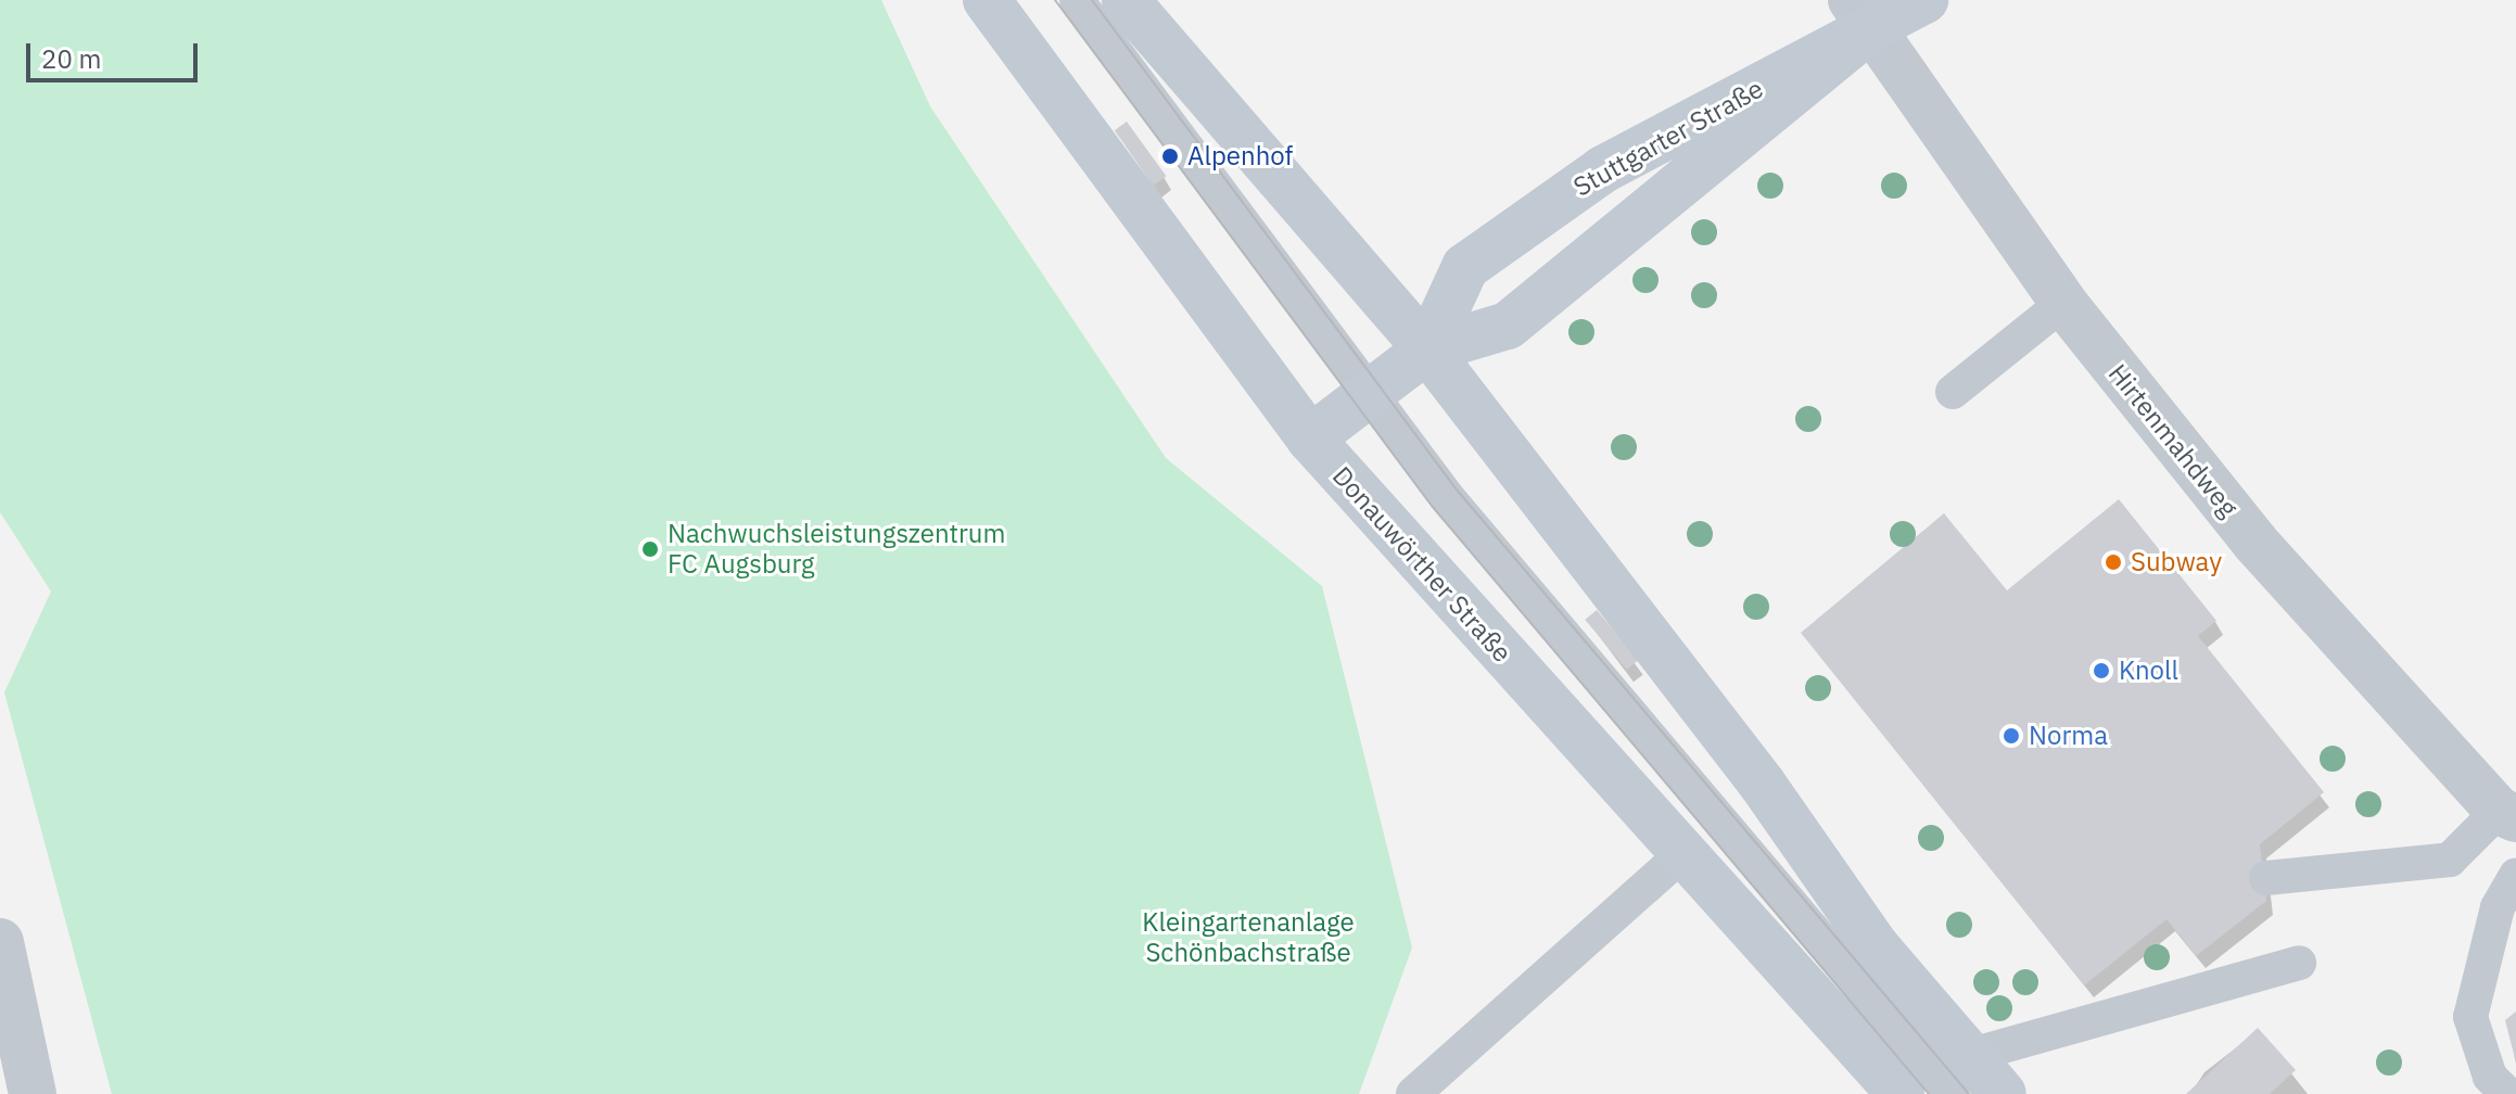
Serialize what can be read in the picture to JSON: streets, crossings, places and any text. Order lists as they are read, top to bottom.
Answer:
{
  "streets": {
    "main road": ["Stuttgarter Straße", "Donauwörther Straße"],
    "street": ["Hirtenmahdweg"]
  },
  "crossings": [
    ["Stuttgarter Straße", "Hirtenmahdweg"],
    ["Stuttgarter Straße", "Donauwörther Straße"]
  ],
  "parks": ["Kleingartenanlage Schönbachstraße"],
  "places": [
    "Alpenhof",
    "Nachwuchsleistungszentrum FC Augsburg",
    "Subway",
    "Knoll",
    "Norma"
  ],
  "scale_bar": "20 m"
}
